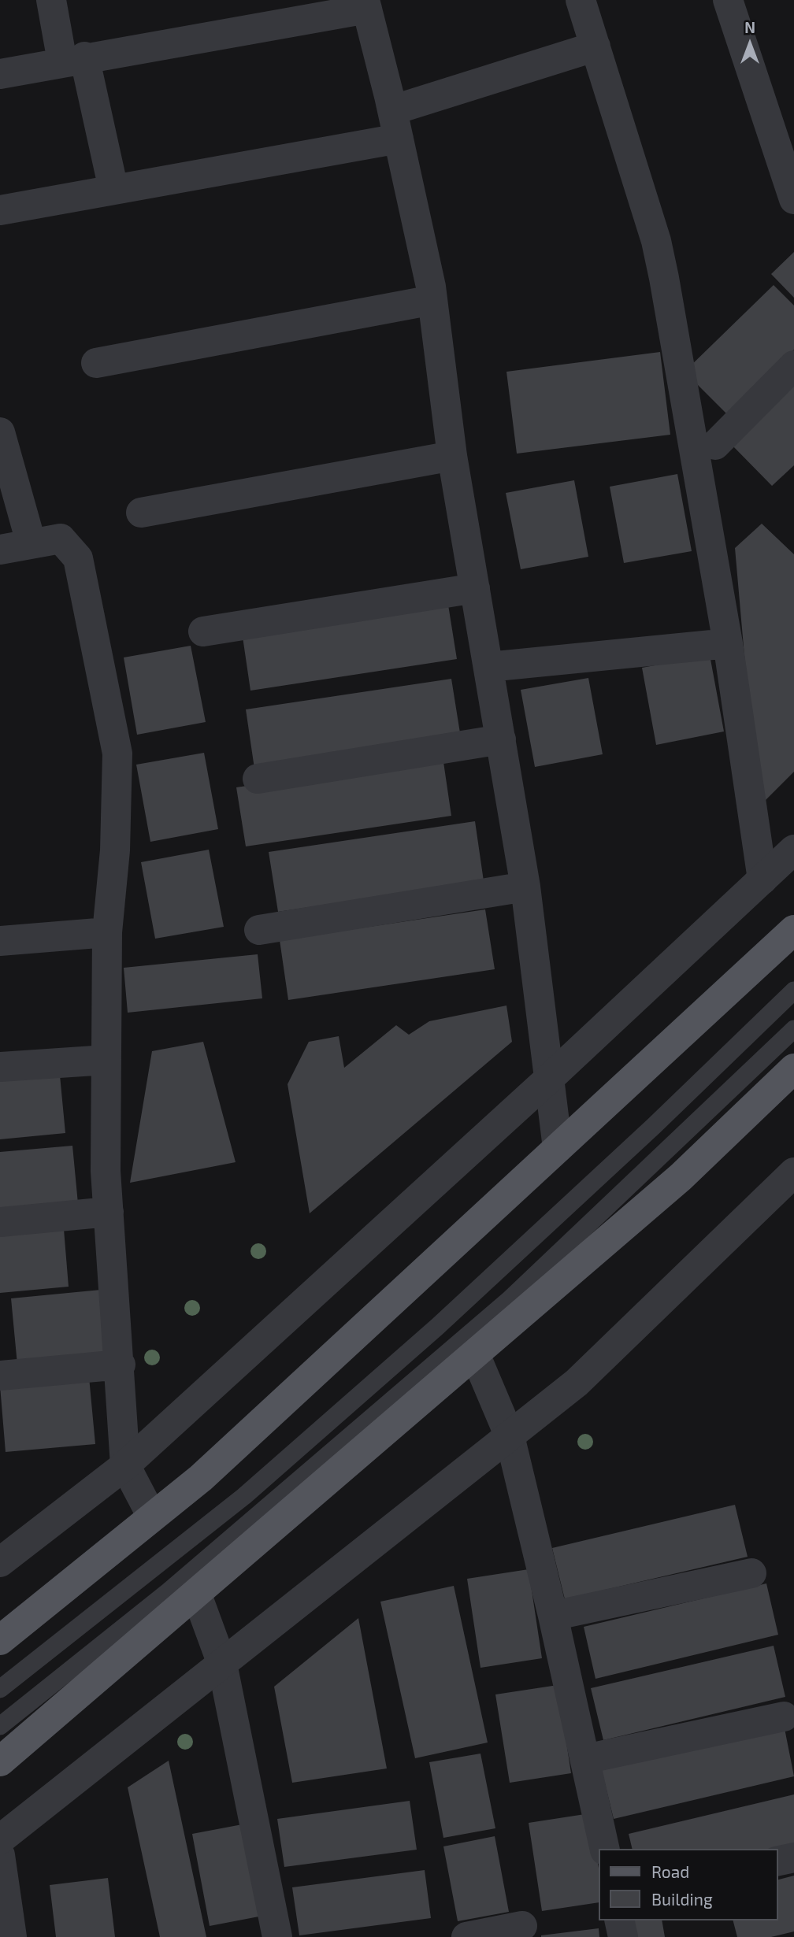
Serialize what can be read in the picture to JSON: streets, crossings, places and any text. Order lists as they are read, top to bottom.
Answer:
{
  "legend": ["Road", "Building"],
  "north": "top"
}
